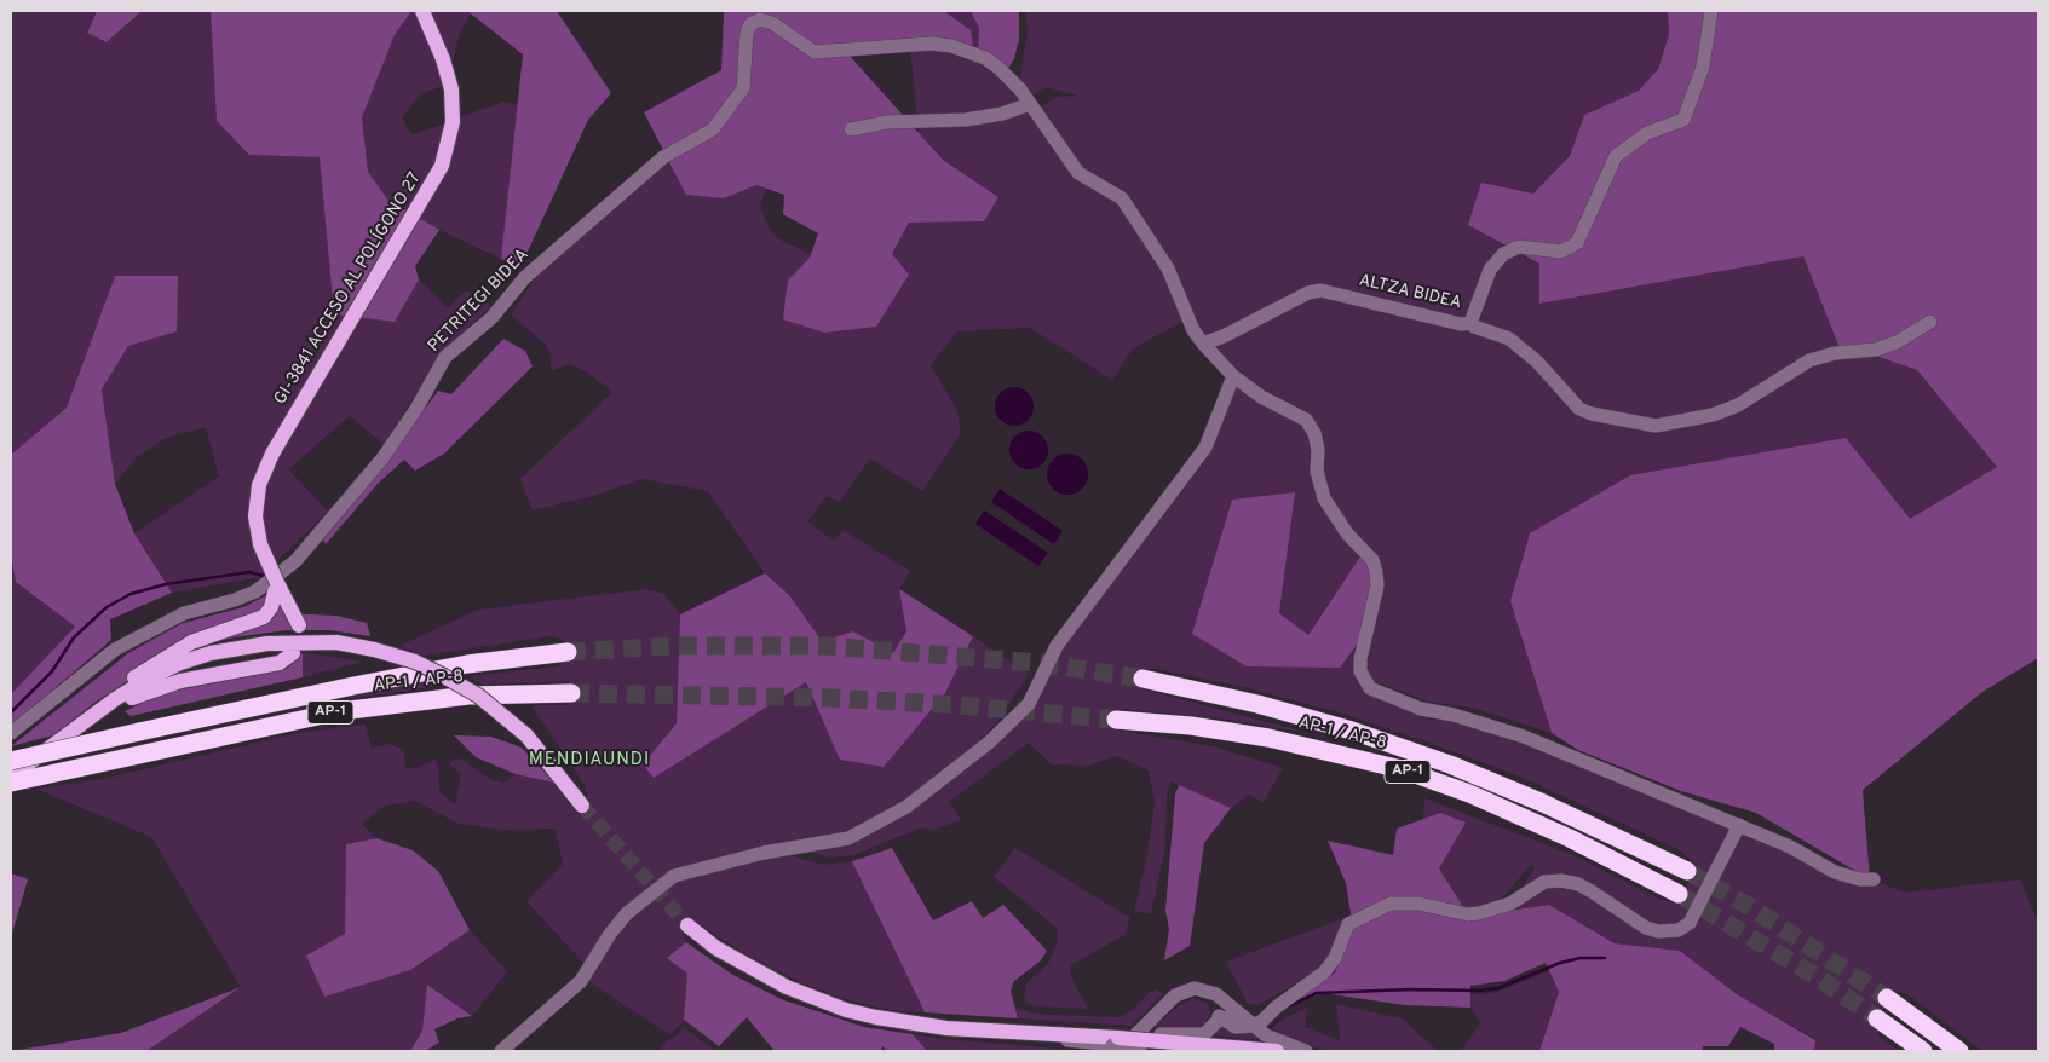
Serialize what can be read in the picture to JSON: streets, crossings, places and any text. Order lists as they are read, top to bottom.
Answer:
{
  "streets": {
    "highway": ["AP-1 / AP-8", "AP-1"],
    "main road": ["GI-3841 ACCESO AL POLÍGONO 27"],
    "street": ["ALTZA BIDEA", "PETRITEGI BIDEA"]
  },
  "districts": ["MENDIAUNDI"]
}
